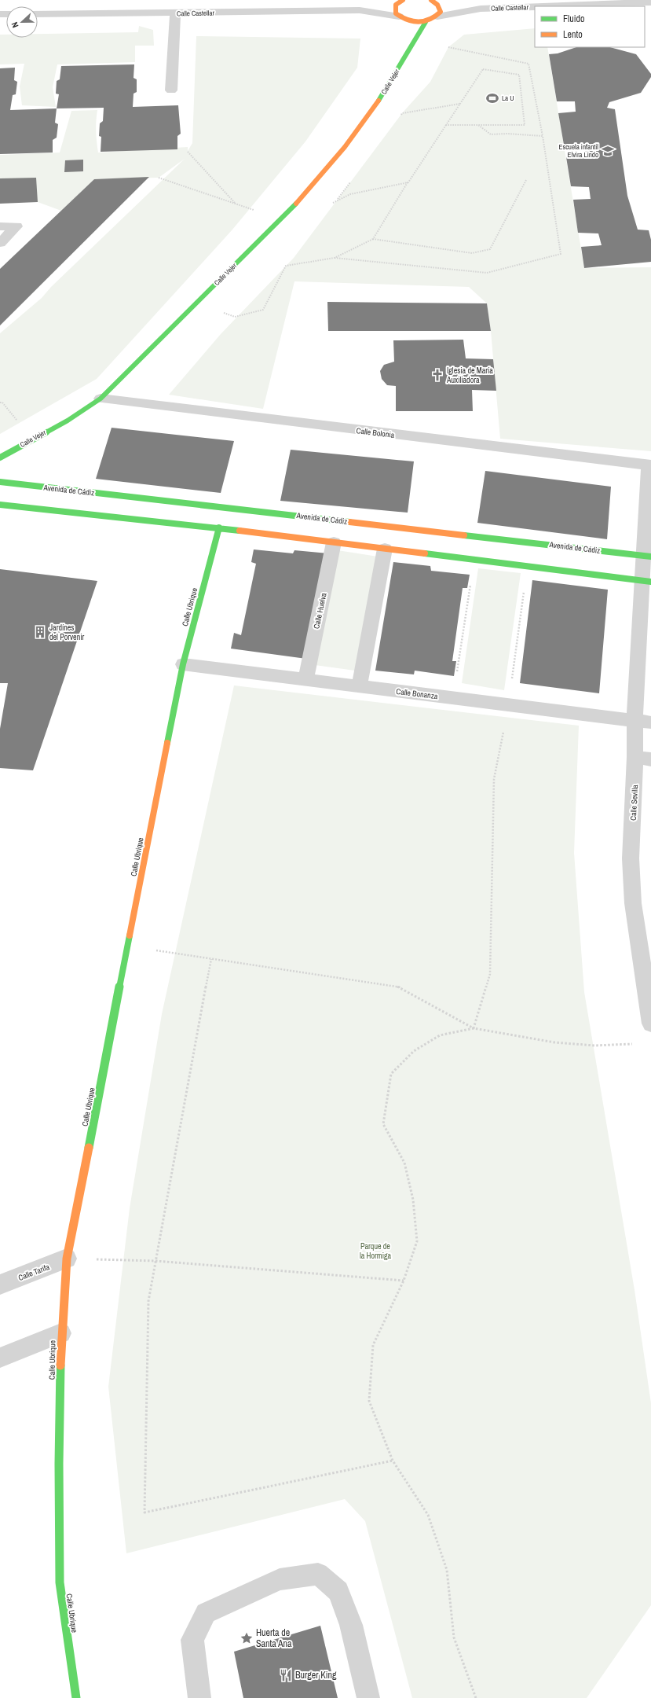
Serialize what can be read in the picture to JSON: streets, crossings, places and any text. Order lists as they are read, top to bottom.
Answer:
{
  "streets": {
    "street": [
      "Calle Castellar",
      "Calle Vejer",
      "Calle Bolonia",
      "Avenida de Cádiz",
      "Calle Ubrique",
      "Calle Huelva",
      "Calle Bonanza",
      "Calle Sevilla",
      "Calle Tarifa"
    ]
  },
  "crossings": [
    ["Calle Vejer", "Calle Bolonia"],
    ["Calle Ubrique", "Calle Bonanza"],
    ["Calle Ubrique", "Calle Tarifa"],
    ["Calle Huelva", "Calle Bonanza"],
    ["Calle Bonanza", "Calle Sevilla"]
  ],
  "parks": ["Parque de la Hormiga"],
  "places": {
    "sports": ["La U"],
    "school or university": ["Escuela infantil Elvira Lindo"],
    "church": ["Iglesia de María Auxiliadora"],
    "building": ["Jardínes del Porvenir"],
    "place": ["Huerta de Santa Ana"],
    "restaurant": ["Burger King"]
  },
  "legend": ["Fluido", "Lento"],
  "north": "left"
}
